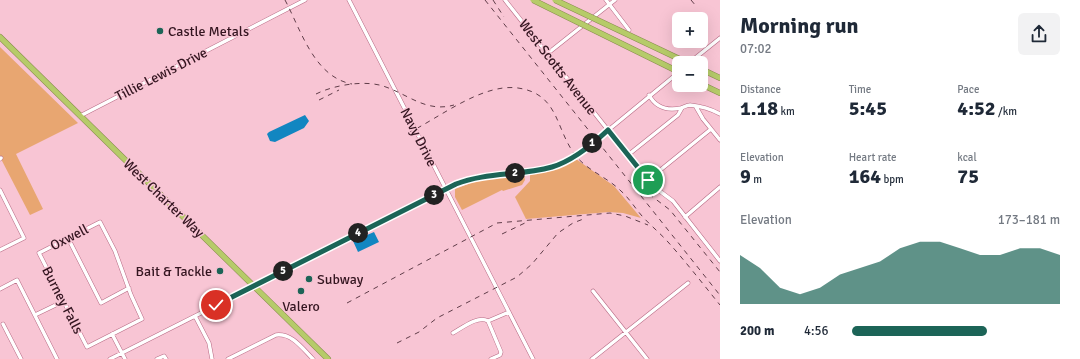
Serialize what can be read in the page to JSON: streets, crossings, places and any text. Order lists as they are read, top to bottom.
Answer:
{
  "streets": {
    "highway": ["West Charter Way"],
    "street": [
      "West Scotts Avenue",
      "Tillie Lewis Drive",
      "Navy Drive",
      "Oxwell",
      "Burney Falls"
    ]
  },
  "crossings": [
    ["Tillie Lewis Drive", "West Charter Way"],
    ["Oxwell", "Burney Falls"]
  ],
  "places": [
    "Castle Metals",
    "Bait & Tackle",
    "Subway",
    "Valero"
  ],
  "page": {
    "heading": ["Morning run", "07:02"],
    "map_buttons": ["+", "−"],
    "stats": [
      ["Distance", "1.18 km"],
      ["Time", "5:45"],
      ["Pace", "4:52 /km"],
      ["Elevation", "9 m"],
      ["Heart rate", "164 bpm"],
      ["kcal", "75"]
    ],
    "pins": [
      "1",
      "2",
      "3",
      "4",
      "5"
    ],
    "chart": ["Elevation", "173–181 m"],
    "list": [
      {
        "name": "200 m",
        "note": "4:56"
      }
    ]
  }
}
